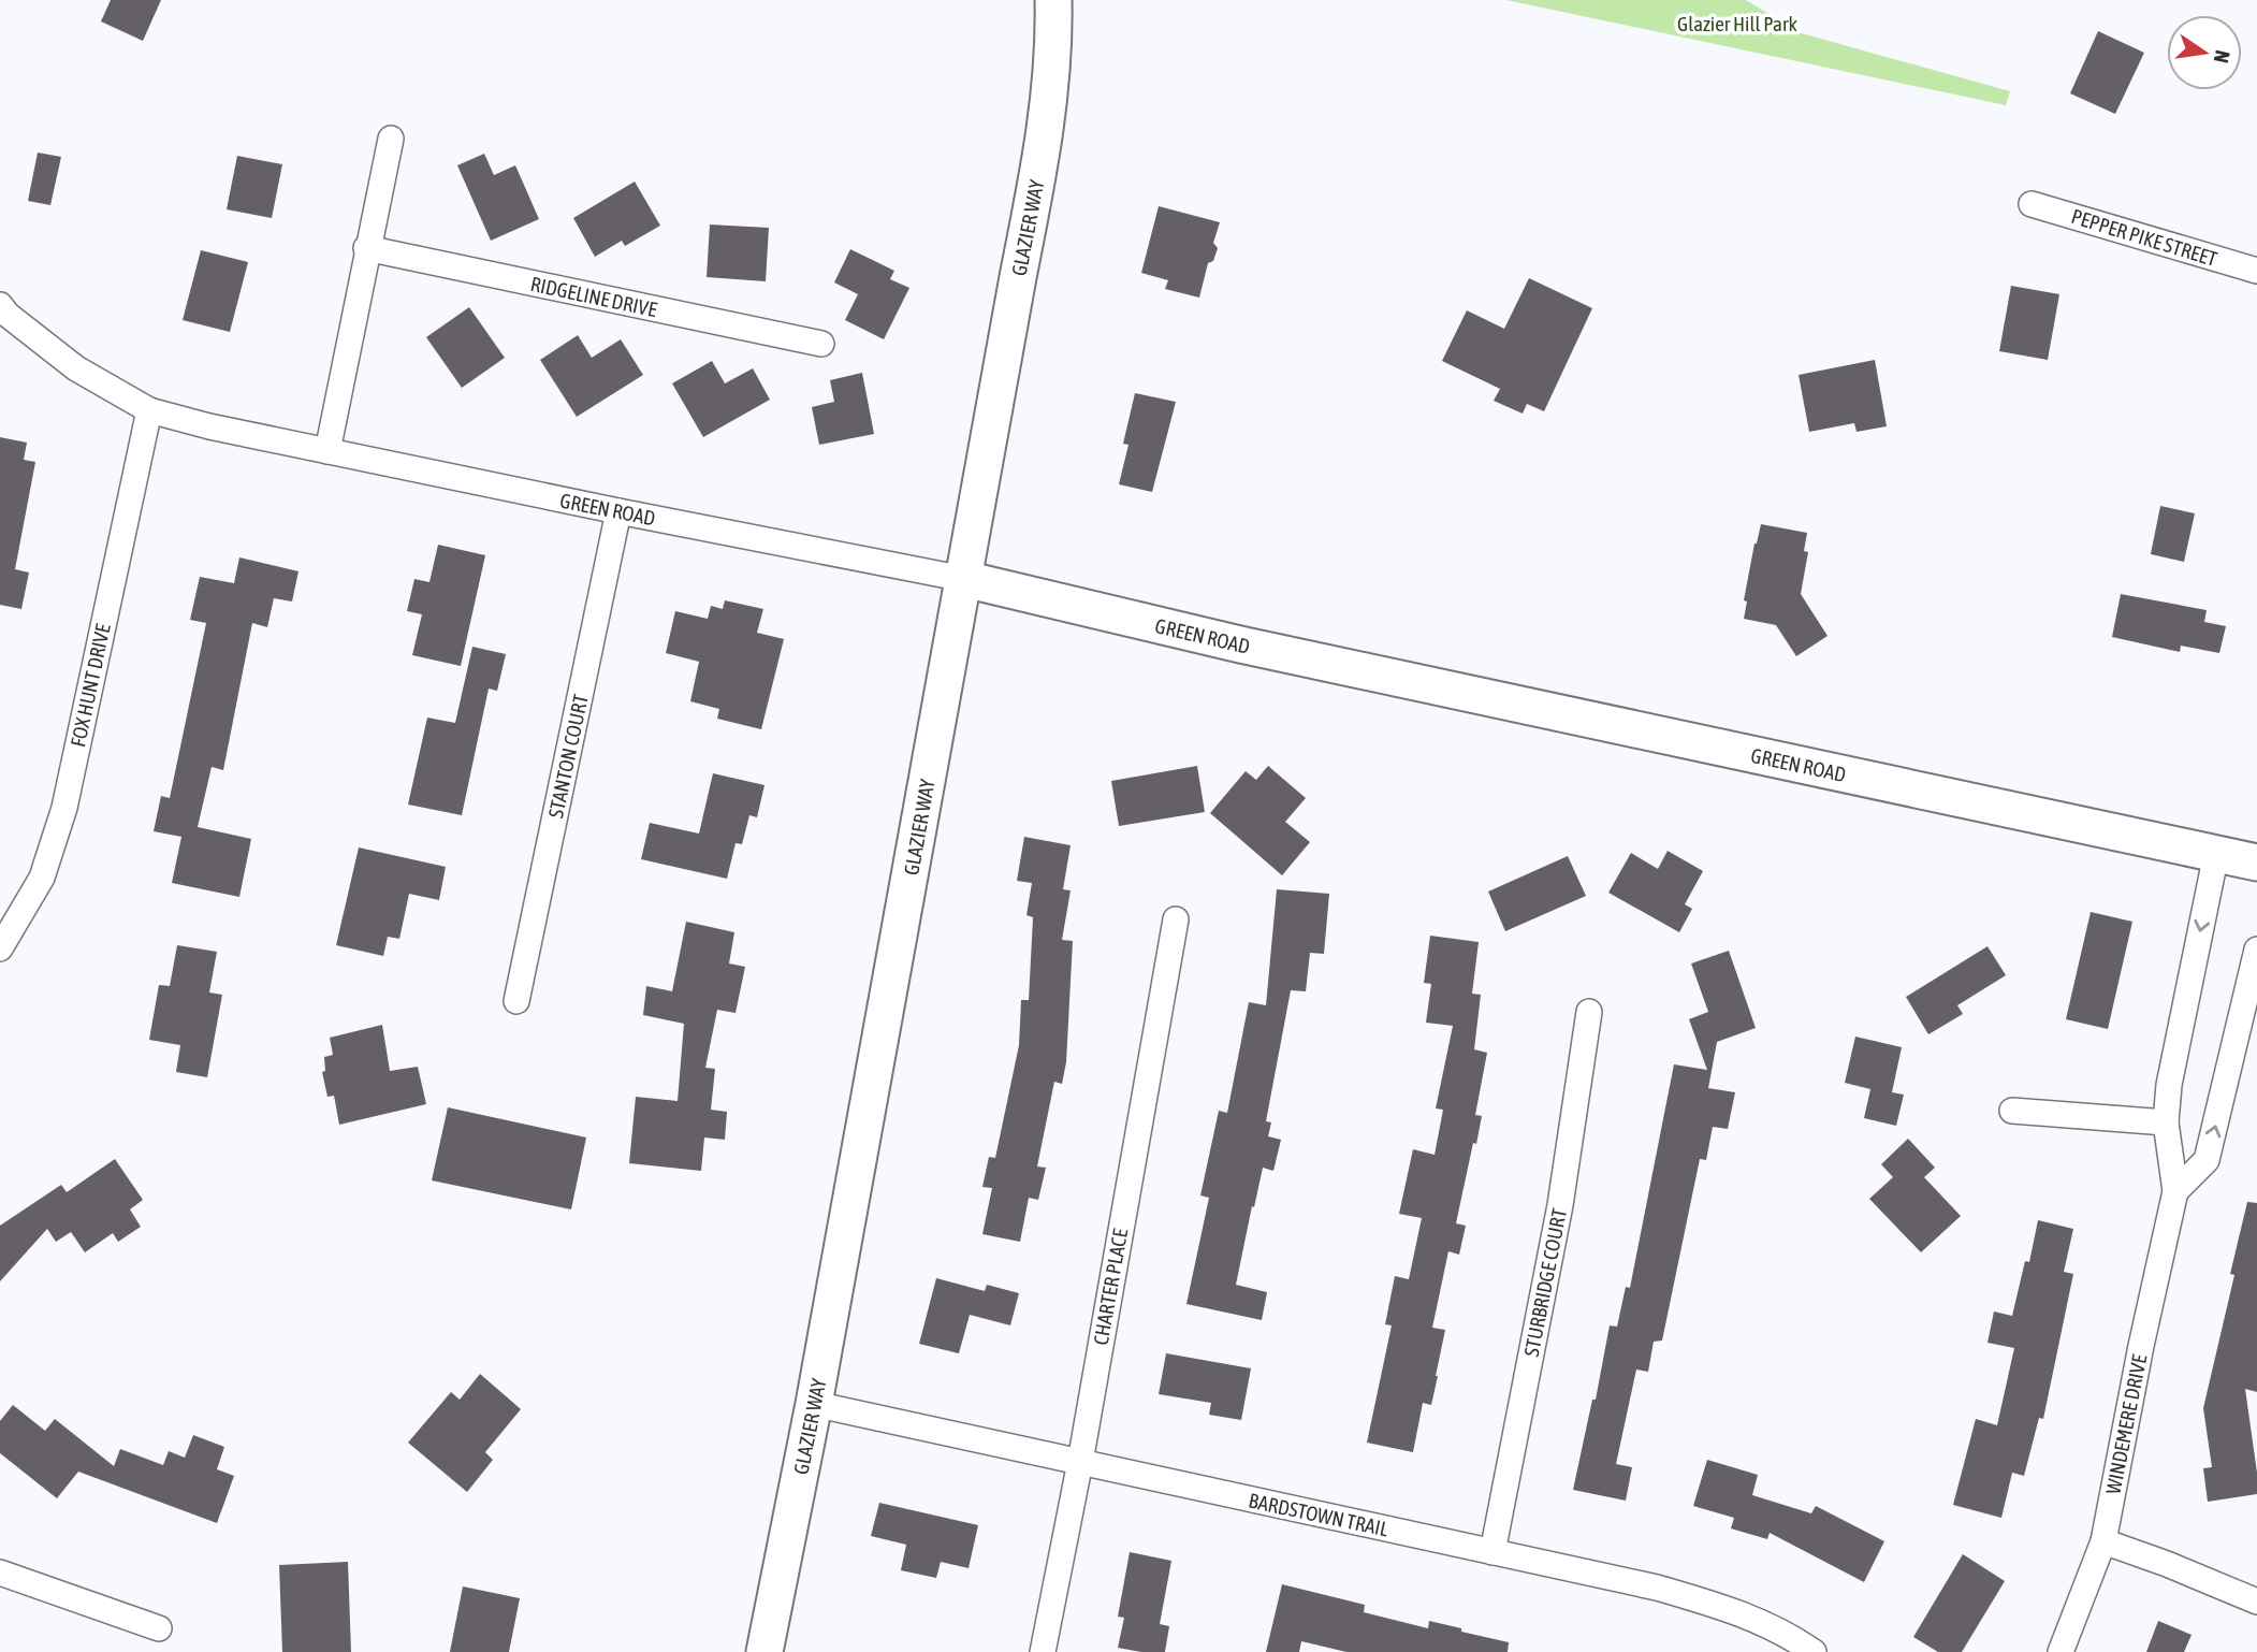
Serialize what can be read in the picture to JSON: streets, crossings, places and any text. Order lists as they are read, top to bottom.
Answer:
{
  "streets": {
    "street": [
      "GLAZIER WAY",
      "PEPPER PIKE STREET",
      "RIDGELINE DRIVE",
      "GREEN ROAD",
      "FOX HUNT DRIVE",
      "STANTON COURT",
      "STURBRIDGE COURT",
      "CHARTER PLACE",
      "WINDEMERE DRIVE",
      "BARDSTOWN TRAIL"
    ]
  },
  "crossings": [
    ["GLAZIER WAY", "GREEN ROAD"],
    ["GLAZIER WAY", "BARDSTOWN TRAIL"],
    ["GREEN ROAD", "FOX HUNT DRIVE"],
    ["GREEN ROAD", "STANTON COURT"],
    ["GREEN ROAD", "WINDEMERE DRIVE"],
    ["STURBRIDGE COURT", "BARDSTOWN TRAIL"],
    ["CHARTER PLACE", "BARDSTOWN TRAIL"]
  ],
  "parks": ["Glazier Hill Park"],
  "north": "right"
}
